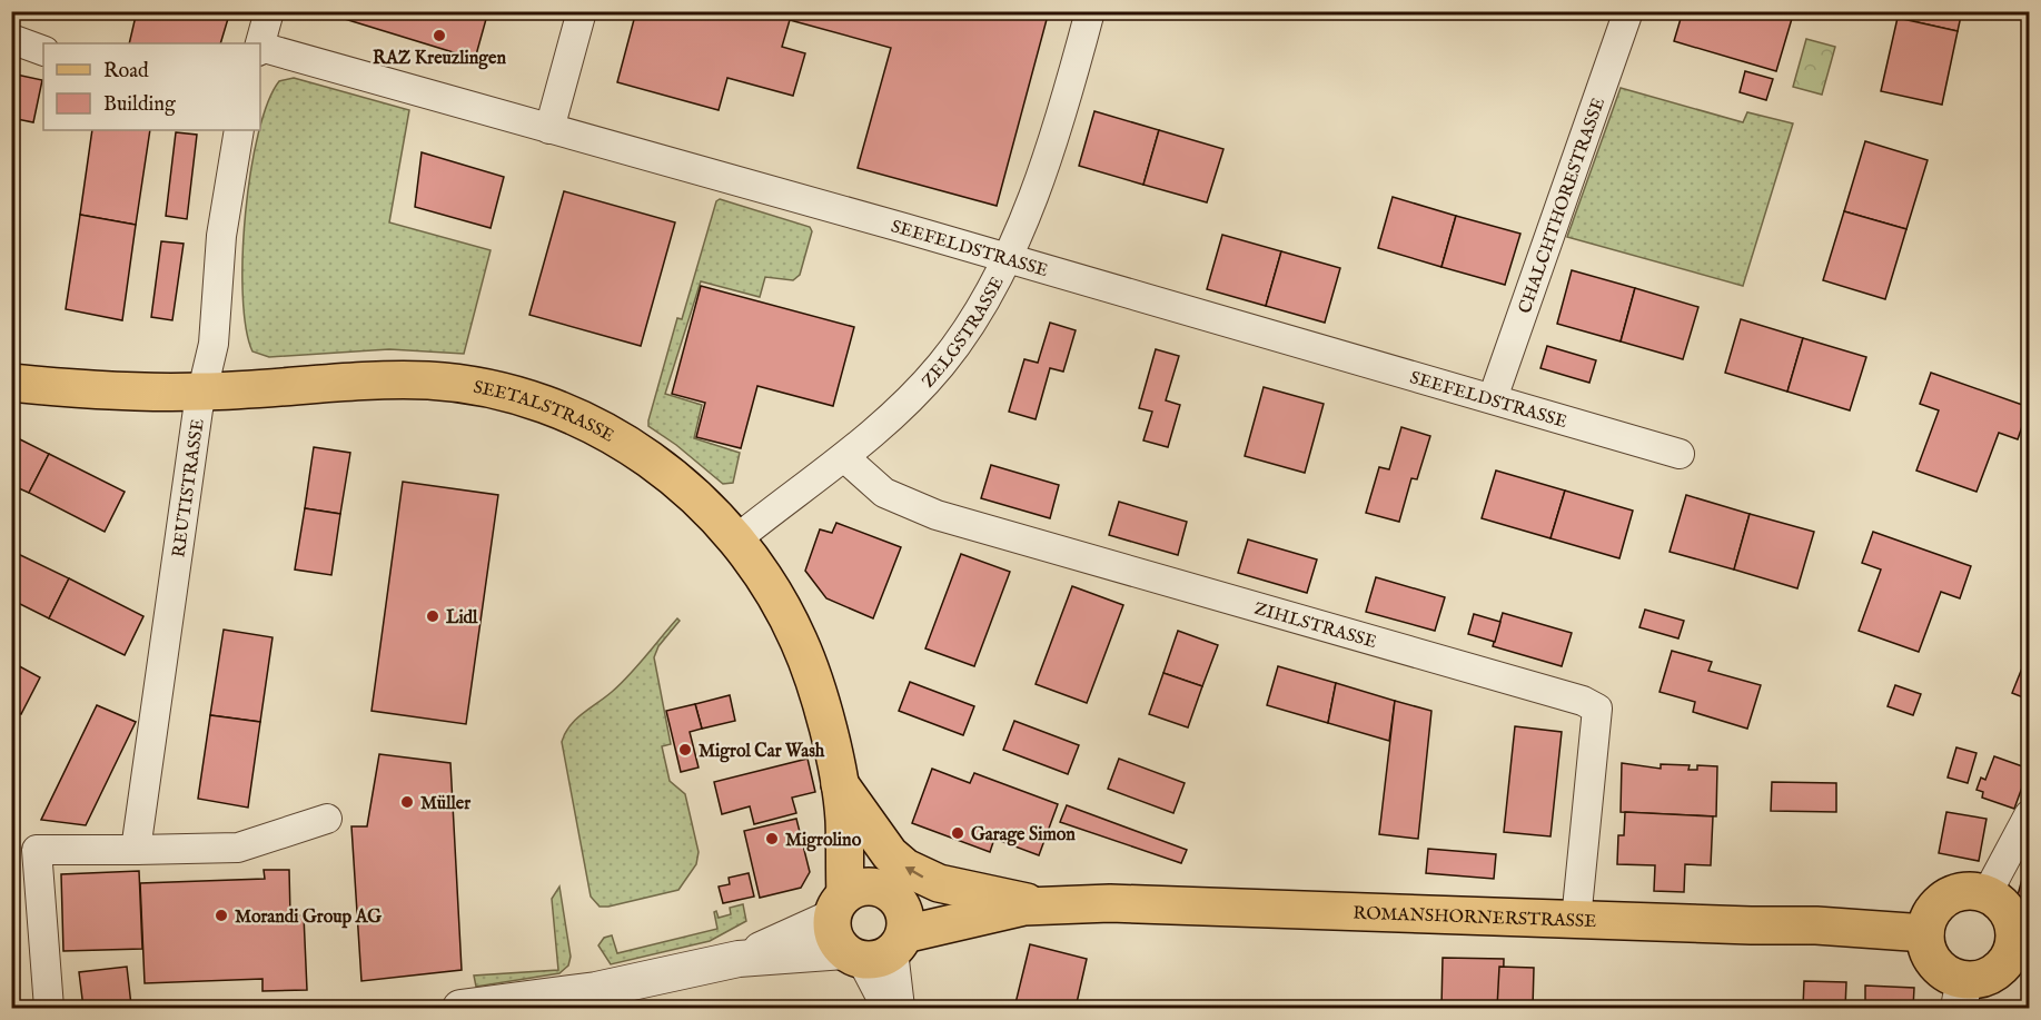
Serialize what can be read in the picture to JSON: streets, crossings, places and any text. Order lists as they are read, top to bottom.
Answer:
{
  "streets": {
    "main road": ["SEETALSTRASSE", "ROMANSHORNERSTRASSE"],
    "street": [
      "CHALCHTHORESTRASSE",
      "SEEFELDSTRASSE",
      "ZELGSTRASSE",
      "REUTISTRASSE",
      "ZIHLSTRASSE"
    ]
  },
  "crossings": [
    ["CHALCHTHORESTRASSE", "SEEFELDSTRASSE"],
    ["SEEFELDSTRASSE", "ZELGSTRASSE"],
    ["ZELGSTRASSE", "SEETALSTRASSE"],
    ["ZELGSTRASSE", "ZIHLSTRASSE"],
    ["SEETALSTRASSE", "REUTISTRASSE"],
    ["SEETALSTRASSE", "ROMANSHORNERSTRASSE"],
    ["ZIHLSTRASSE", "ROMANSHORNERSTRASSE"]
  ],
  "places": [
    "RAZ Kreuzlingen",
    "Lidl",
    "Migrol Car Wash",
    "Müller",
    "Garage Simon",
    "Migrolino",
    "Morandi Group AG"
  ],
  "legend": ["Road", "Building"]
}
